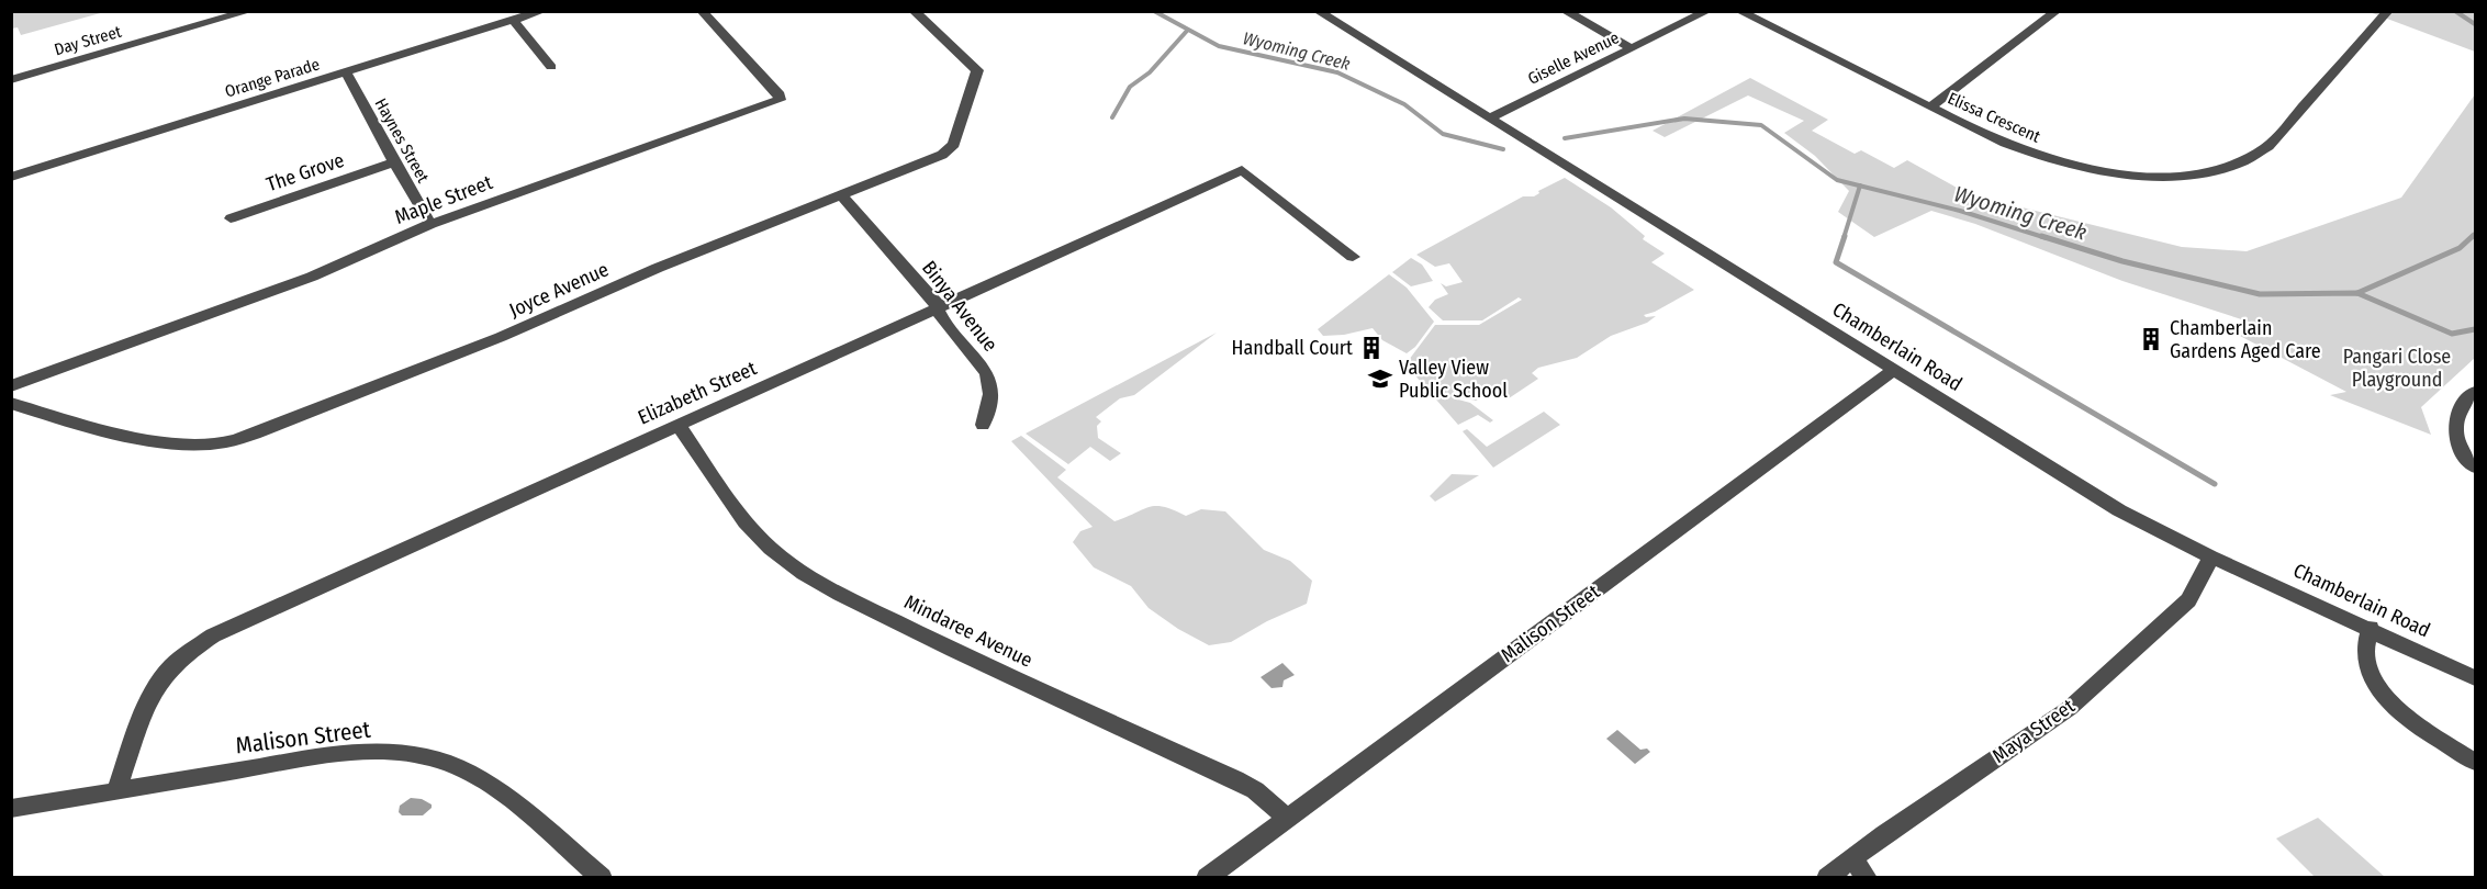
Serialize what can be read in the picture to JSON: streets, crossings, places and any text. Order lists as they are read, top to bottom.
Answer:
{
  "streets": {
    "street": [
      "Day Street",
      "Giselle Avenue",
      "Orange Parade",
      "Elissa Crescent",
      "Haynes Street",
      "The Grove",
      "Maple Street",
      "Joyce Avenue",
      "Binya Avenue",
      "Chamberlain Road",
      "Elizabeth Street",
      "Malison Street",
      "Mindaree Avenue",
      "Maya Street"
    ]
  },
  "crossings": [
    ["Giselle Avenue", "Chamberlain Road"],
    ["Orange Parade", "Haynes Street"],
    ["Haynes Street", "The Grove"],
    ["Haynes Street", "Maple Street"],
    ["Joyce Avenue", "Binya Avenue"],
    ["Binya Avenue", "Elizabeth Street"],
    ["Chamberlain Road", "Malison Street"],
    ["Chamberlain Road", "Maya Street"],
    ["Elizabeth Street", "Malison Street"],
    ["Elizabeth Street", "Mindaree Avenue"],
    ["Malison Street", "Mindaree Avenue"]
  ],
  "water": ["Wyoming Creek"],
  "parks": ["Pangari Close Playground"],
  "places": {
    "building": ["Chamberlain Gardens Aged Care", "Handball Court"],
    "school or university": ["Valley View Public School"]
  }
}
